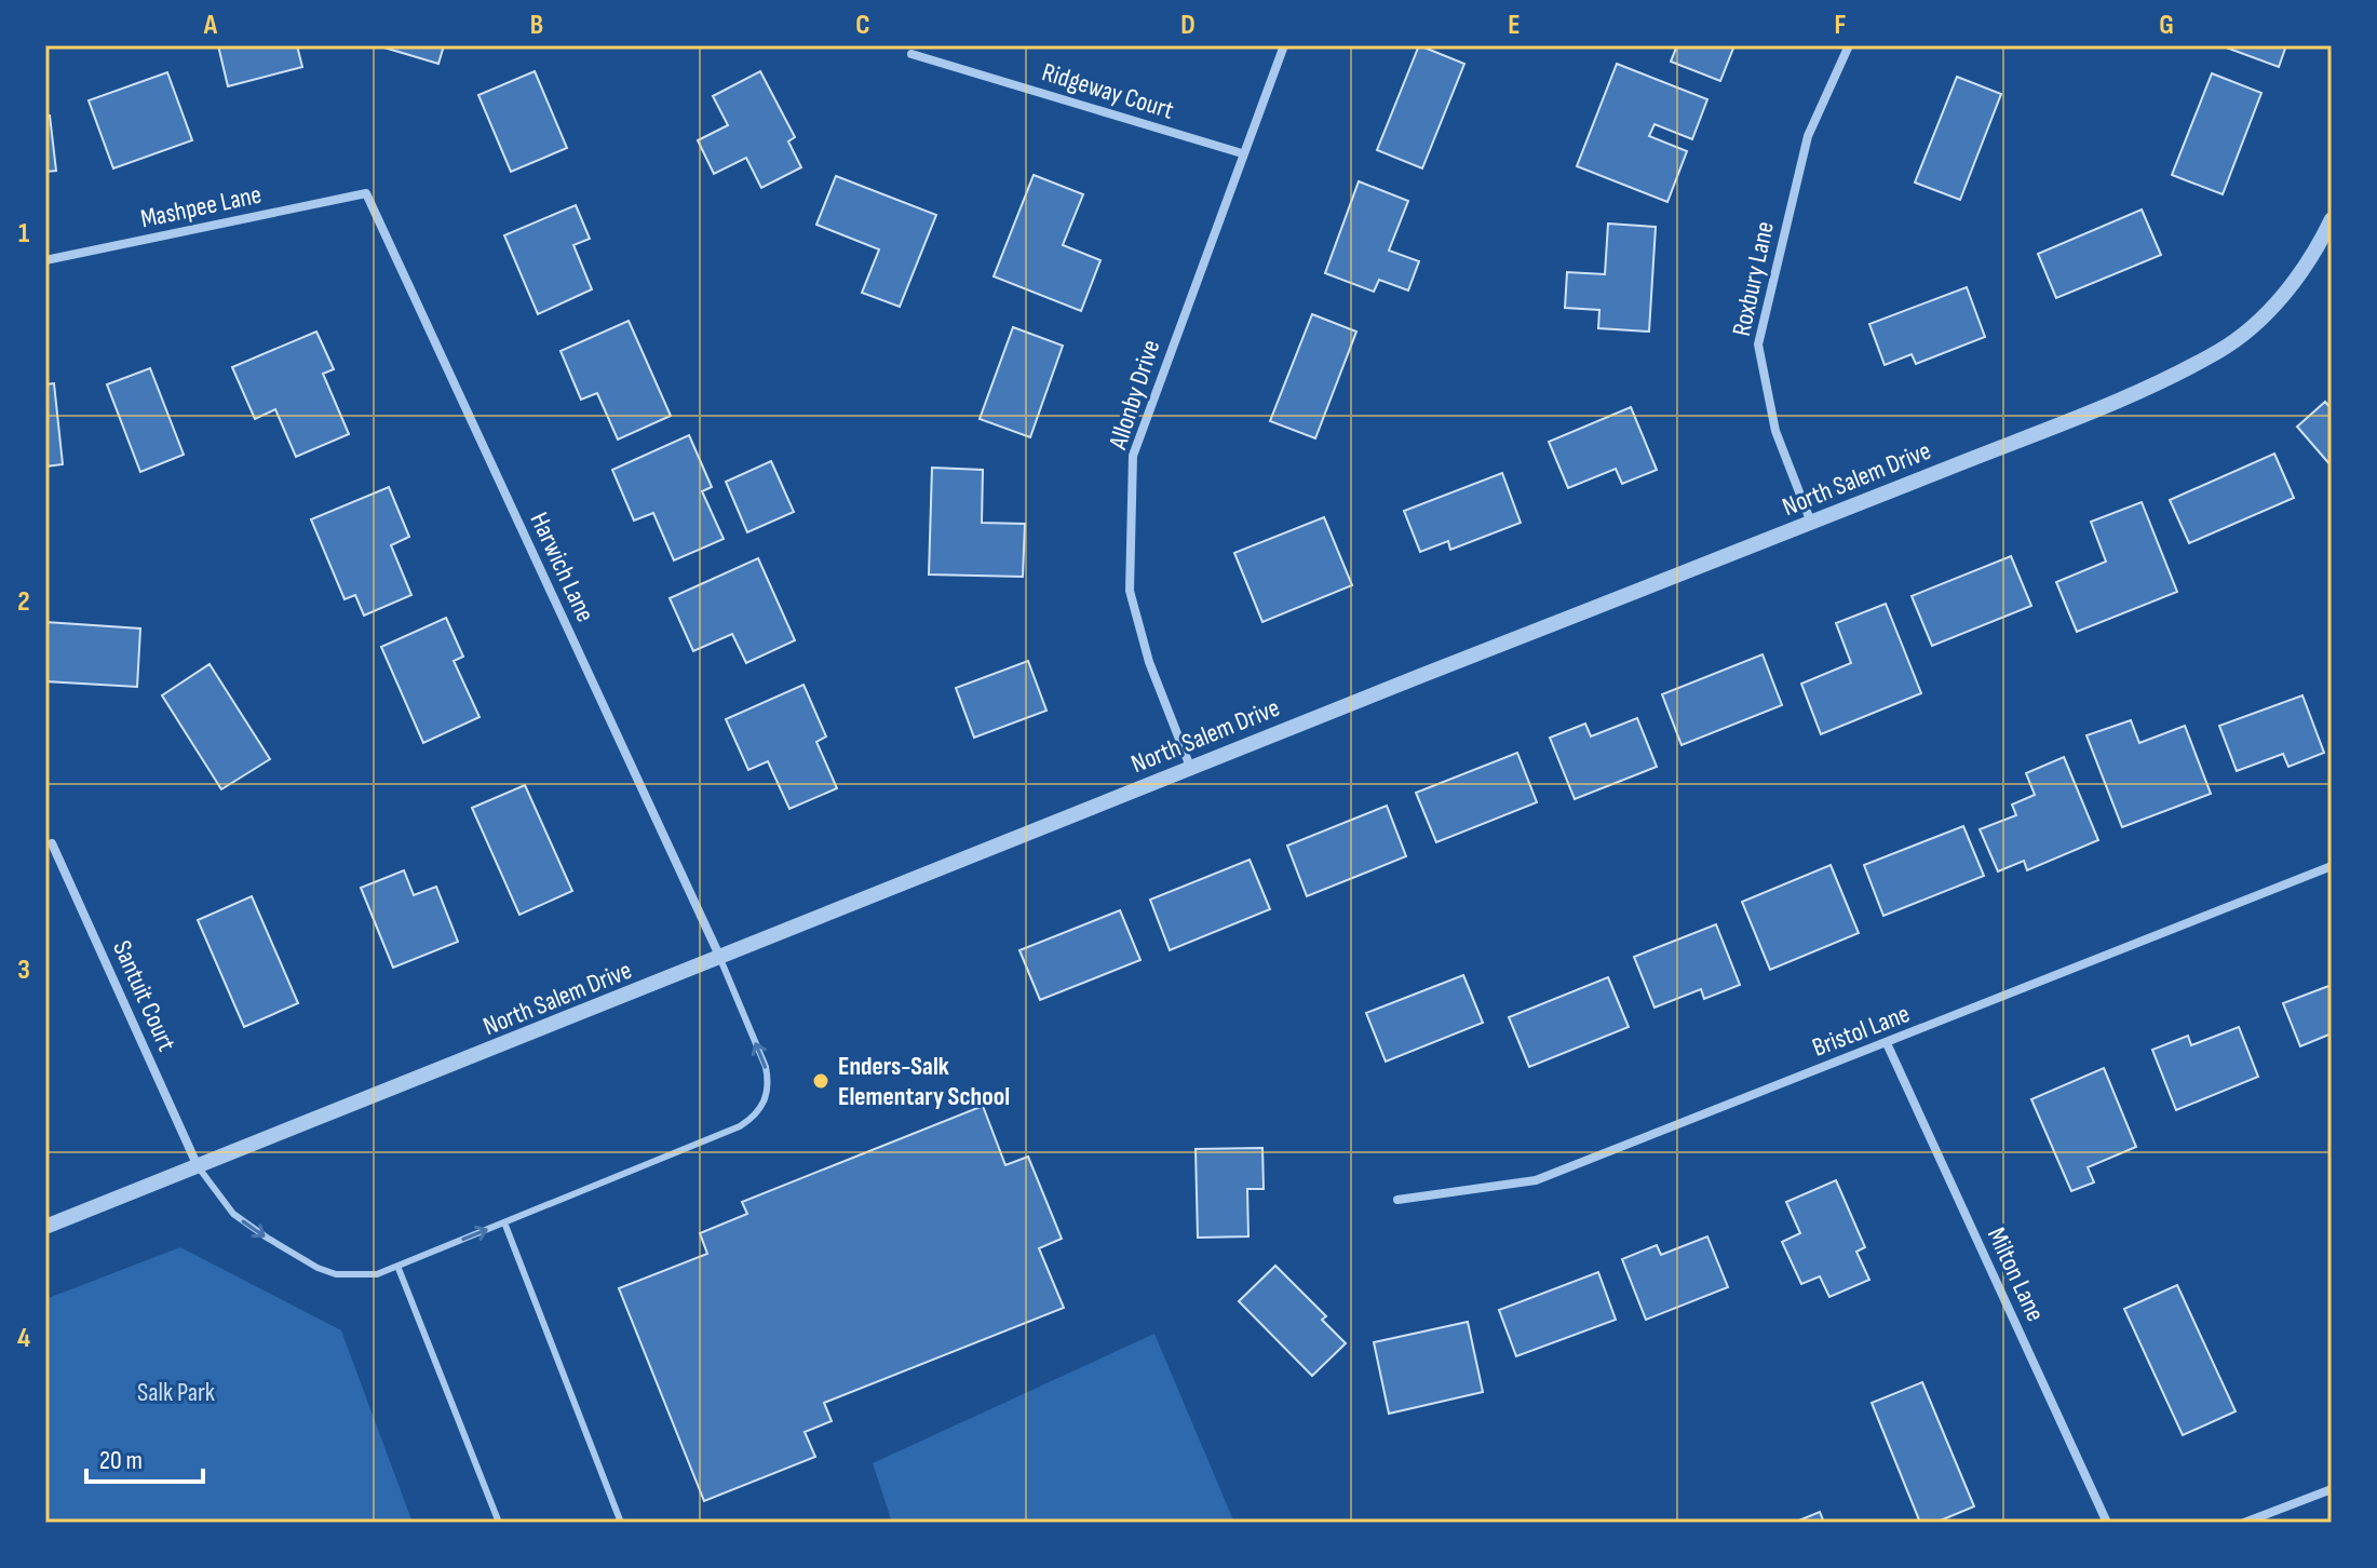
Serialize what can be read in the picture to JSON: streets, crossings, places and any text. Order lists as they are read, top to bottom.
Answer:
{
  "streets": {
    "street": [
      "Ridgeway Court",
      "Mashpee Lane",
      "Roxbury Lane",
      "Allonby Drive",
      "North Salem Drive",
      "Harwich Lane",
      "Santuit Court",
      "Bristol Lane",
      "Milton Lane"
    ]
  },
  "crossings": [
    ["Ridgeway Court", "Allonby Drive"],
    ["Mashpee Lane", "Harwich Lane"],
    ["Roxbury Lane", "North Salem Drive"],
    ["Allonby Drive", "North Salem Drive"],
    ["North Salem Drive", "Harwich Lane"],
    ["North Salem Drive", "Santuit Court"],
    ["Bristol Lane", "Milton Lane"]
  ],
  "parks": ["Salk Park"],
  "places": ["Enders-Salk Elementary School"],
  "scale_bar": "20 m",
  "grid": {
    "columns": [
      "A",
      "B",
      "C",
      "D",
      "E",
      "F",
      "G"
    ],
    "rows": [
      "1",
      "2",
      "3",
      "4"
    ]
  }
}
